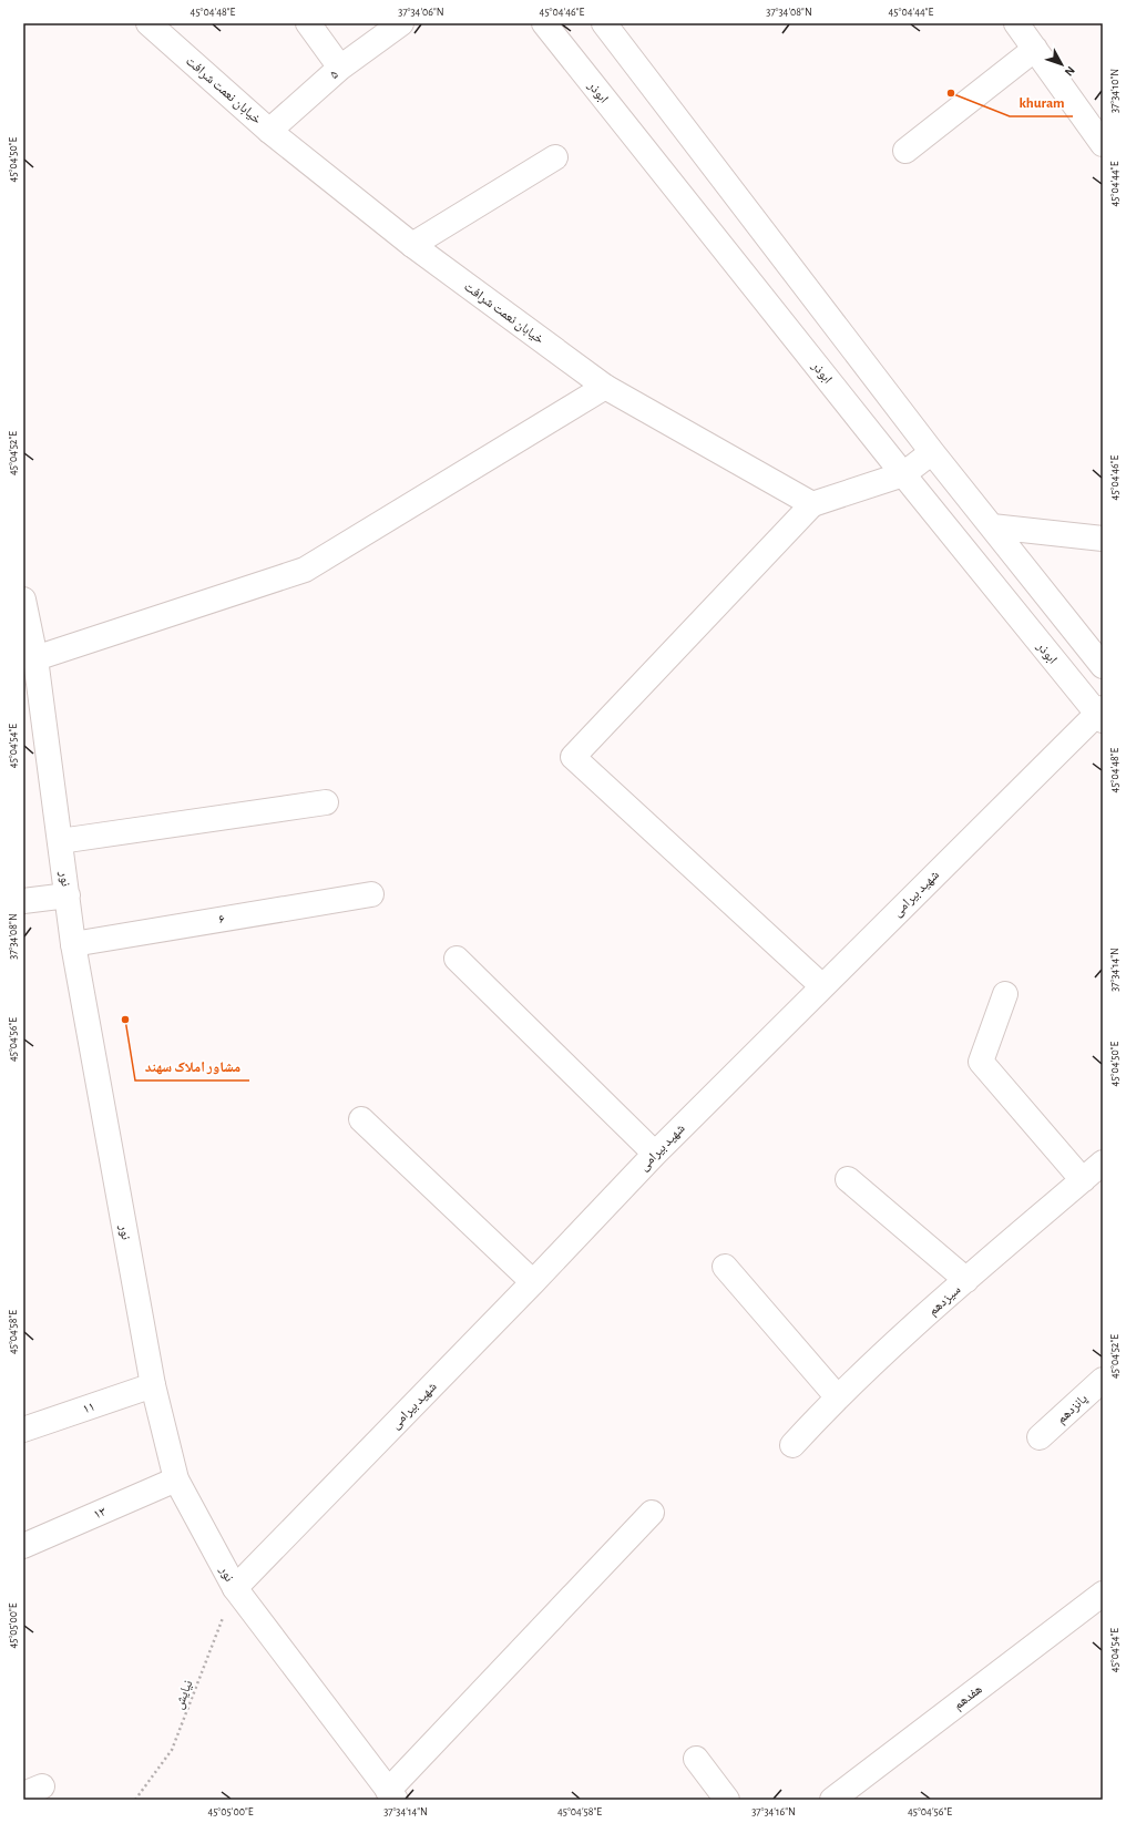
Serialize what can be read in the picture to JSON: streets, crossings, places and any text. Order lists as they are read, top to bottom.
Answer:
{
  "streets": {
    "street": [
      "۵",
      "خیابان نعمت شرافت",
      "ابوذر",
      "نور",
      "شهید بیرامی",
      "۶",
      "سیزدهم",
      "۱۱",
      "پانزدهم",
      "۱۳",
      "هفدهم"
    ],
    "path": ["نیایش"]
  },
  "crossings": [
    ["۵", "خیابان نعمت شرافت"],
    ["ابوذر", "شهید بیرامی"],
    ["نور", "شهید بیرامی"],
    ["نور", "۶"],
    ["نور", "۱۱"],
    ["نور", "۱۳"],
    ["نور", "نیایش"],
    ["شهید بیرامی", "نیایش"]
  ],
  "places": ["khuram", "مشاور املاک سهند"],
  "north": "bottom right",
  "coordinates": [
    "45°04'48\"E",
    "37°34'06\"N",
    "45°04'46\"E",
    "37°34'08\"N",
    "45°04'44\"E",
    "37°34'10\"N",
    "45°04'50\"E",
    "45°04'52\"E",
    "45°04'54\"E",
    "37°34'14\"N",
    "45°04'56\"E",
    "45°04'58\"E",
    "45°05'00\"E",
    "37°34'16\"N"
  ]
}
